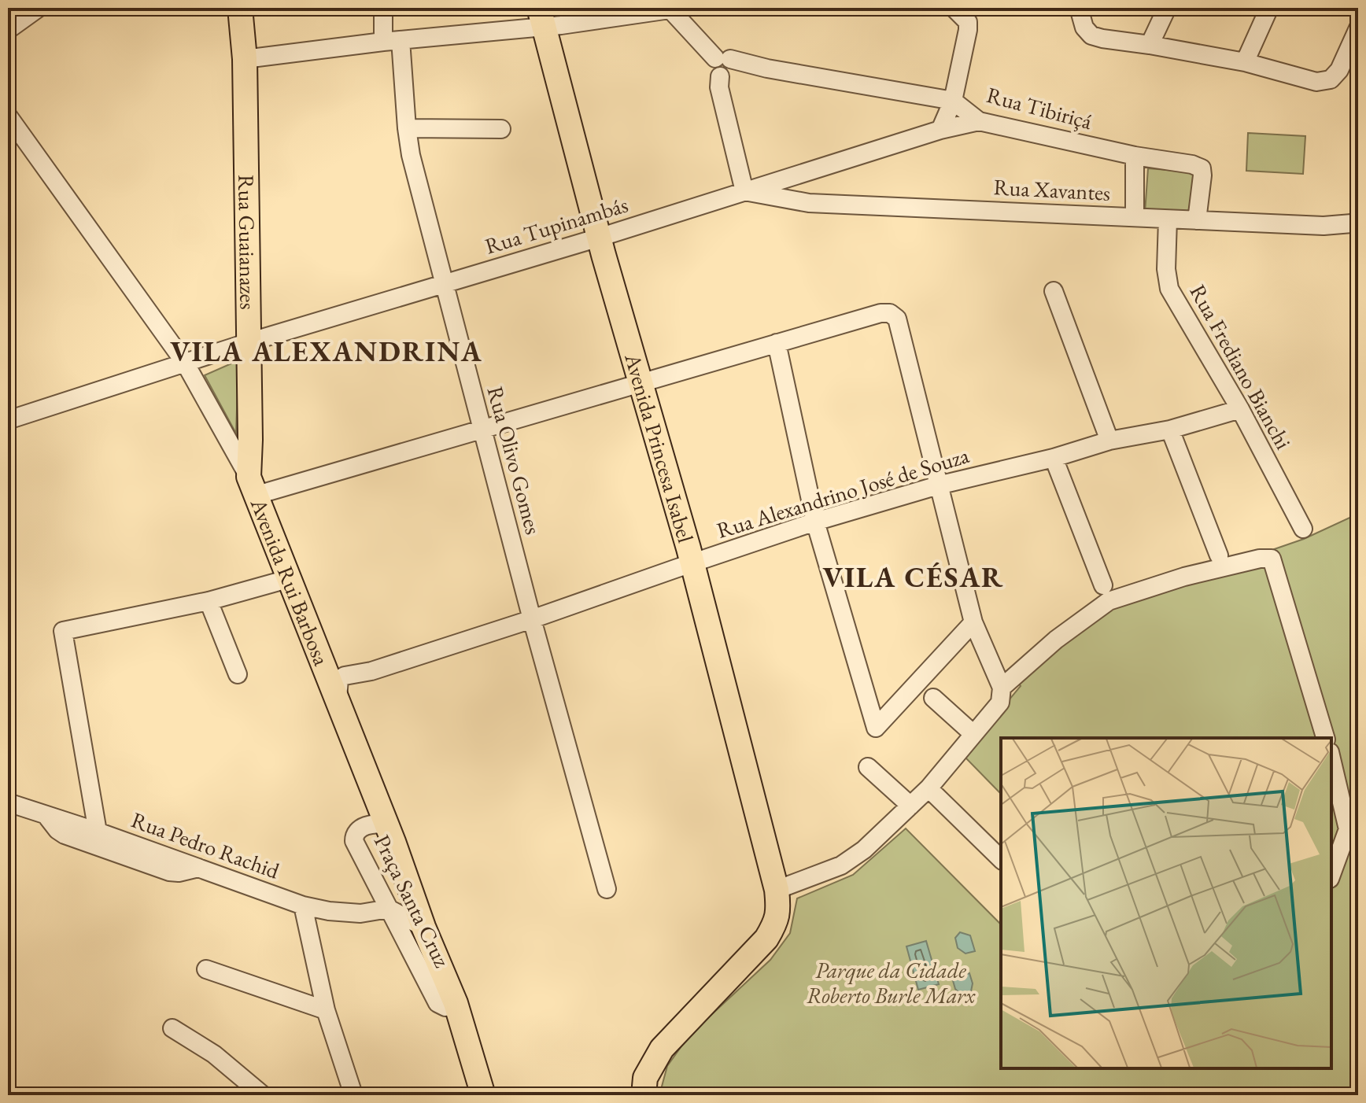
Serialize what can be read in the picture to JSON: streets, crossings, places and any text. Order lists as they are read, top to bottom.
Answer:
{
  "streets": {
    "main road": ["Rua Guaianazes", "Avenida Princesa Isabel", "Avenida Rui Barbosa"],
    "street": [
      "Rua Tibiriçá",
      "Rua Xavantes",
      "Rua Tupinambás",
      "Rua Frediano Bianchi",
      "Rua Olivo Gomes",
      "Rua Alexandrino José de Souza",
      "Rua Pedro Rachid",
      "Praça Santa Cruz"
    ]
  },
  "crossings": [
    ["Rua Tibiriçá", "Rua Xavantes"],
    ["Rua Tibiriçá", "Rua Tupinambás"],
    ["Rua Xavantes", "Rua Tupinambás"],
    ["Rua Xavantes", "Rua Frediano Bianchi"],
    ["Rua Tupinambás", "Rua Guaianazes"],
    ["Rua Tupinambás", "Avenida Princesa Isabel"],
    ["Rua Tupinambás", "Rua Olivo Gomes"],
    ["Rua Tupinambás", "Avenida Rui Barbosa"],
    ["Rua Guaianazes", "Avenida Rui Barbosa"],
    ["Rua Frediano Bianchi", "Rua Alexandrino José de Souza"],
    ["Avenida Princesa Isabel", "Rua Alexandrino José de Souza"],
    ["Rua Olivo Gomes", "Rua Alexandrino José de Souza"],
    ["Rua Alexandrino José de Souza", "Avenida Rui Barbosa"],
    ["Avenida Rui Barbosa", "Praça Santa Cruz"],
    ["Rua Pedro Rachid", "Praça Santa Cruz"]
  ],
  "districts": ["VILA ALEXANDRINA", "VILA CÉSAR"],
  "parks": ["Parque da Cidade Roberto Burle Marx"]
}
